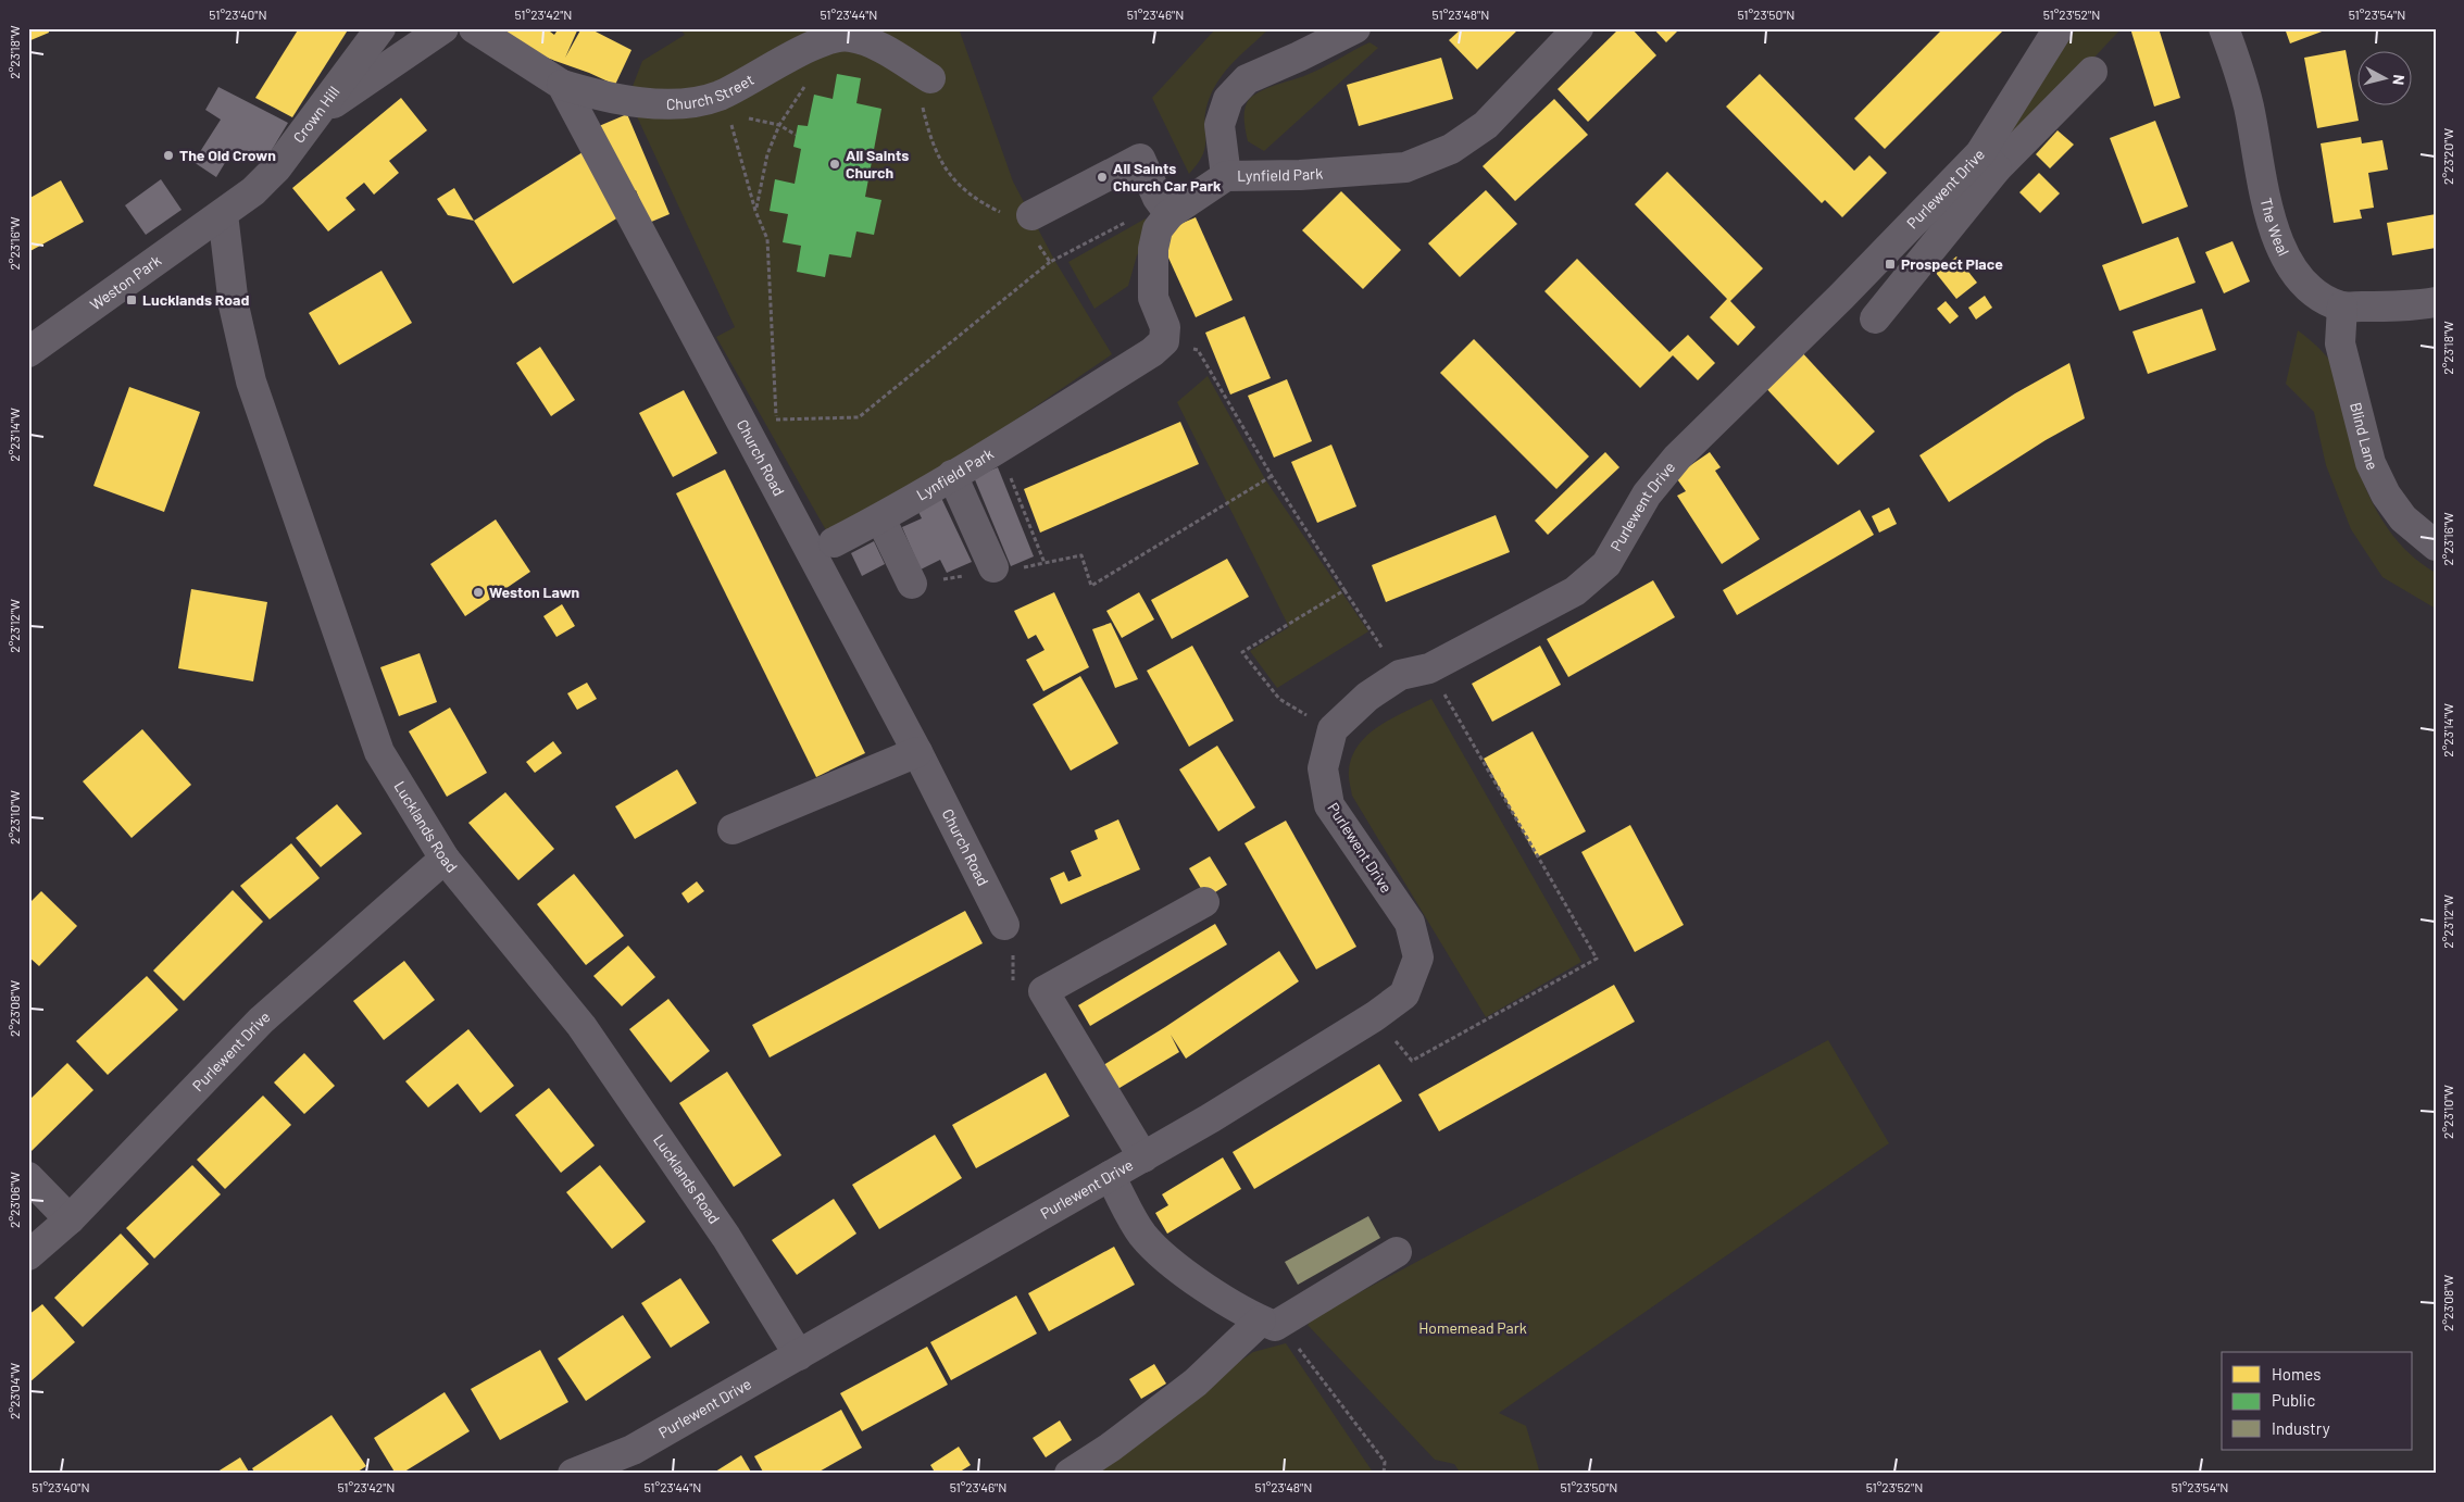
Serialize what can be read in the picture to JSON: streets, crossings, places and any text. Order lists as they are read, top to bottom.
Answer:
{
  "streets": {
    "street": [
      "Church Street",
      "Crown Hill",
      "Lynfield Park",
      "Purlewent Drive",
      "The Weal",
      "Weston Park",
      "Blind Lane",
      "Church Road",
      "Lucklands Road"
    ]
  },
  "crossings": [
    ["Church Street", "Church Road"],
    ["Crown Hill", "Weston Park"],
    ["Crown Hill", "Lucklands Road"],
    ["Purlewent Drive", "Lucklands Road"],
    ["The Weal", "Blind Lane"],
    ["Weston Park", "Lucklands Road"]
  ],
  "parks": ["Homemead Park"],
  "places": {
    "other": [
      "The Old Crown",
      "All Saints Church",
      "All Saints Church Car Park",
      "Weston Lawn"
    ],
    "transit": ["Prospect Place", "Lucklands Road"]
  },
  "legend": ["Homes", "Public", "Industry"],
  "north": "right",
  "coordinates": [
    "51°23'40\"N",
    "51°23'42\"N",
    "51°23'44\"N",
    "51°23'46\"N",
    "51°23'48\"N",
    "51°23'50\"N",
    "51°23'52\"N",
    "51°23'54\"N",
    "2°23'18\"W",
    "2°23'20\"W",
    "2°23'16\"W",
    "2°23'14\"W",
    "2°23'12\"W",
    "2°23'10\"W",
    "2°23'08\"W",
    "2°23'06\"W",
    "2°23'04\"W"
  ]
}
